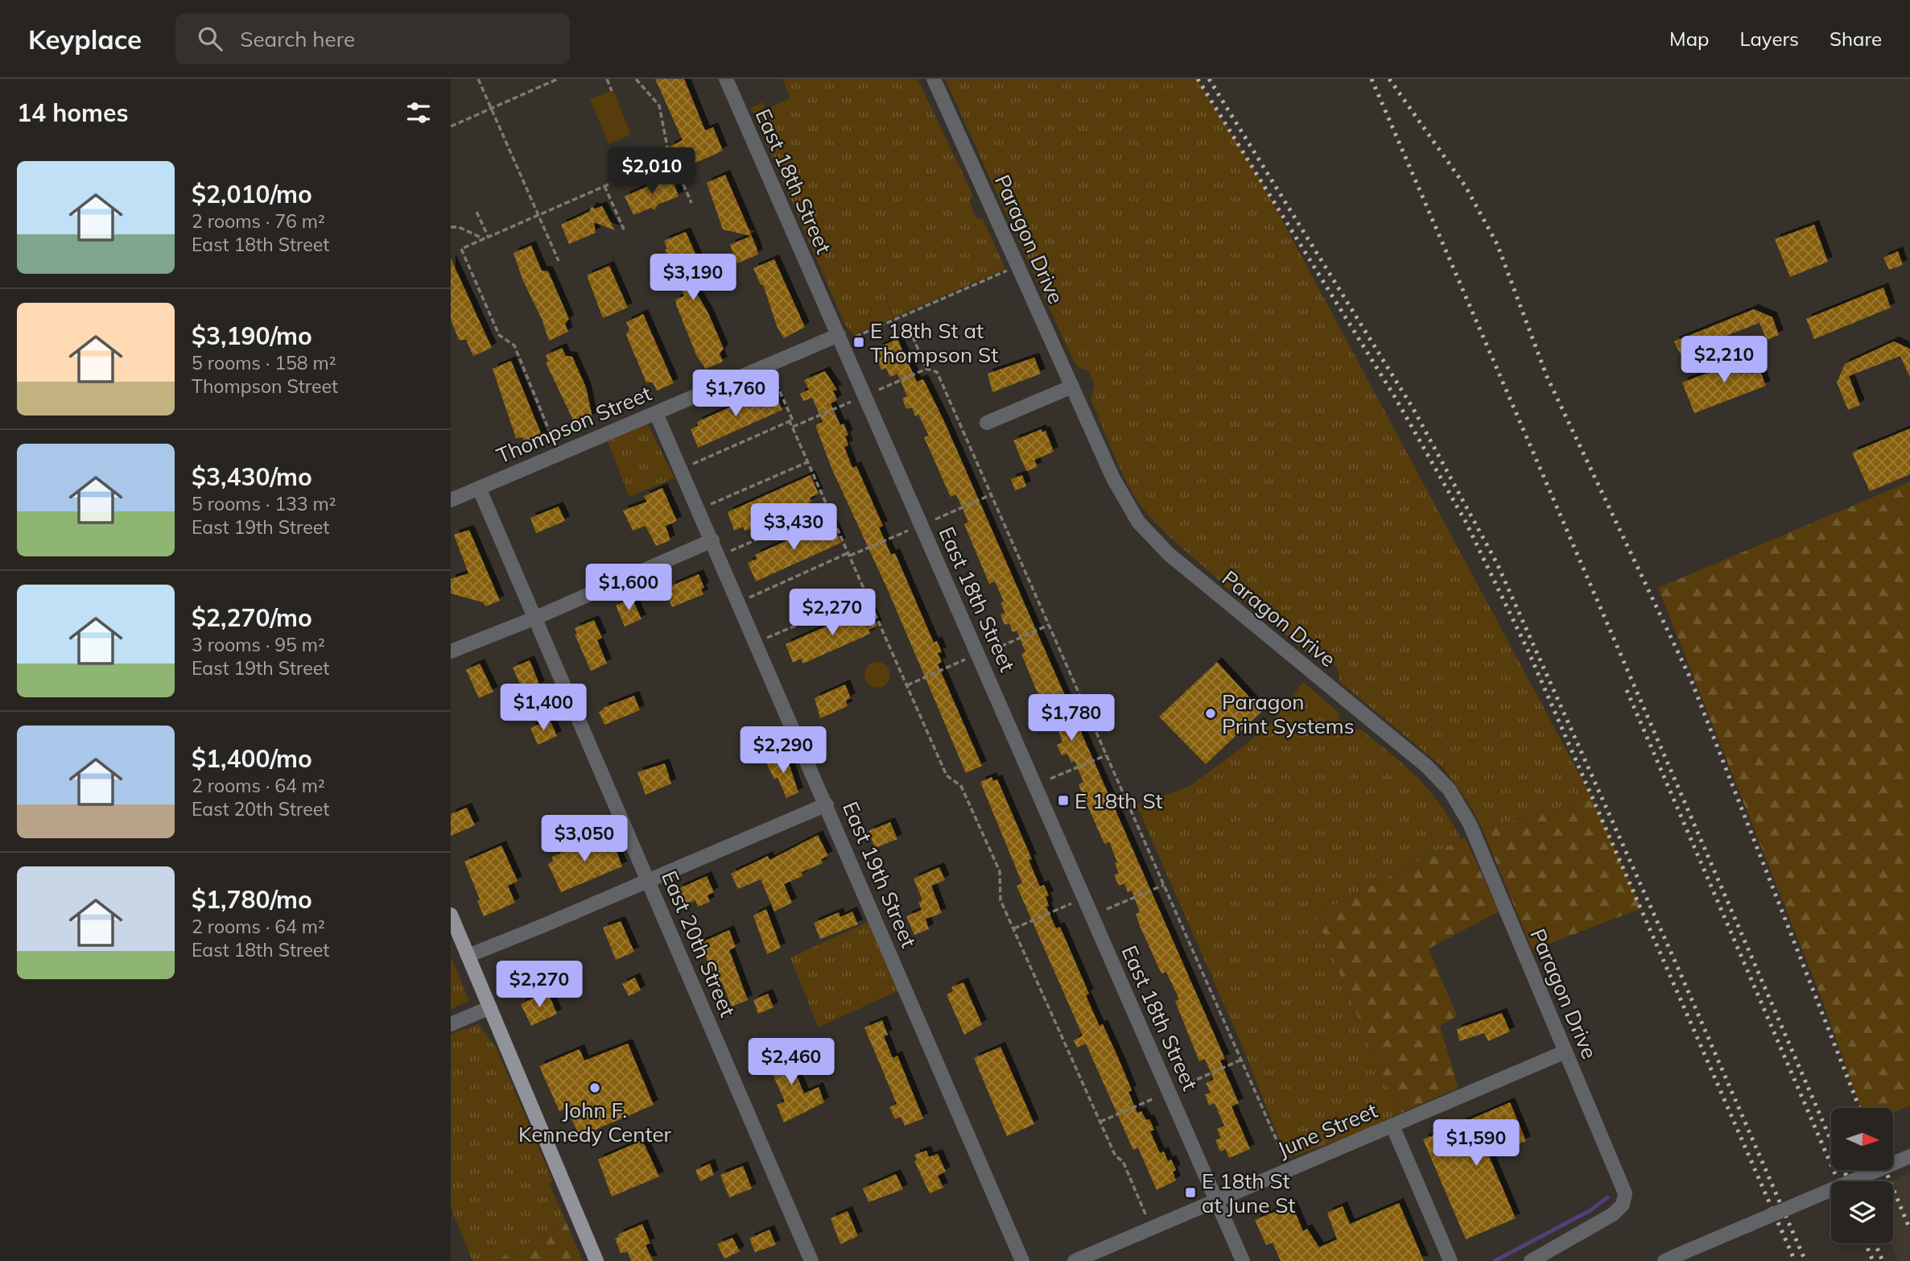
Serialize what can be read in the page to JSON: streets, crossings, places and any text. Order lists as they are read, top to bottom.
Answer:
{
  "streets": {
    "street": [
      "East 18th Street",
      "Paragon Drive",
      "Thompson Street",
      "East 19th Street",
      "East 20th Street",
      "June Street"
    ]
  },
  "crossings": [
    ["East 18th Street", "Thompson Street"],
    ["East 18th Street", "June Street"],
    ["Paragon Drive", "June Street"],
    ["Thompson Street", "East 19th Street"],
    ["Thompson Street", "East 20th Street"]
  ],
  "places": {
    "transit": ["E 18th St at Thompson St", "E 18th St", "E 18th St at June St"],
    "other": ["Paragon Print Systems", "John F. Kennedy Center"]
  },
  "north": "right",
  "page": {
    "header": "Keyplace",
    "search": "Search here",
    "nav": ["Map", "Layers", "Share"],
    "heading": "14 homes",
    "list": [
      {
        "name": "$2,010/mo",
        "note": "2 rooms · 76 m² · East 18th Street"
      },
      {
        "name": "$3,190/mo",
        "note": "5 rooms · 158 m² · Thompson Street"
      },
      {
        "name": "$3,430/mo",
        "note": "5 rooms · 133 m² · East 19th Street"
      },
      {
        "name": "$2,270/mo",
        "note": "3 rooms · 95 m² · East 19th Street"
      },
      {
        "name": "$1,400/mo",
        "note": "2 rooms · 64 m² · East 20th Street"
      },
      {
        "name": "$1,780/mo",
        "note": "2 rooms · 64 m² · East 18th Street"
      }
    ],
    "price": [
      "$2,010",
      "$3,190",
      "$2,210",
      "$1,760",
      "$3,430",
      "$1,600",
      "$2,270",
      "$1,400",
      "$1,780",
      "$2,290",
      "$3,050",
      "$2,270",
      "$2,460",
      "$1,590"
    ]
  }
}
